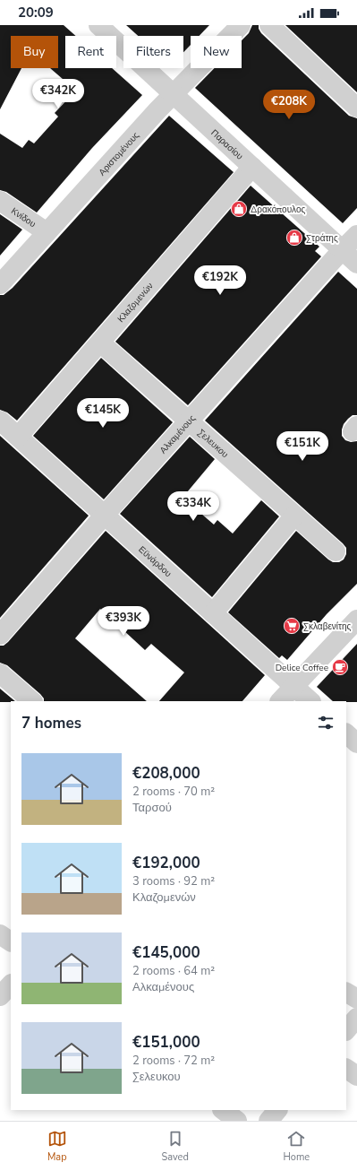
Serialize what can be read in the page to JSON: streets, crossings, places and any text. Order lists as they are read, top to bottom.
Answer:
{
  "streets": {
    "street": [
      "Παρασίου",
      "Αριστομένους",
      "Κνίδου",
      "Κλαζομενών",
      "Αλκαμένους",
      "Σελευκου",
      "Εϋνάρδου"
    ]
  },
  "crossings": [
    ["Παρασίου", "Αριστομένους"],
    ["Παρασίου", "Κλαζομενών"],
    ["Παρασίου", "Αλκαμένους"],
    ["Αριστομένους", "Κνίδου"],
    ["Κλαζομενών", "Σελευκου"],
    ["Κλαζομενών", "Εϋνάρδου"],
    ["Αλκαμένους", "Σελευκου"],
    ["Αλκαμένους", "Εϋνάρδου"]
  ],
  "places": {
    "shop": ["Δρακόπουλος", "Στράτης"],
    "supermarket": ["Σκλαβενίτης"],
    "cafe": ["Delice Coffee"]
  },
  "page": {
    "status": "20:09",
    "chip": [
      "Buy",
      "Rent",
      "Filters",
      "New"
    ],
    "price": [
      "€342K",
      "€208K",
      "€192K",
      "€145K",
      "€151K",
      "€334K",
      "€393K"
    ],
    "heading": "7 homes",
    "list": [
      {
        "name": "€208,000",
        "note": "2 rooms · 70 m² · Ταρσού"
      },
      {
        "name": "€192,000",
        "note": "3 rooms · 92 m² · Κλαζομενών"
      },
      {
        "name": "€145,000",
        "note": "2 rooms · 64 m² · Αλκαμένους"
      },
      {
        "name": "€151,000",
        "note": "2 rooms · 72 m² · Σελευκου"
      }
    ],
    "tabs": ["Map", "Saved", "Home"]
  }
}
